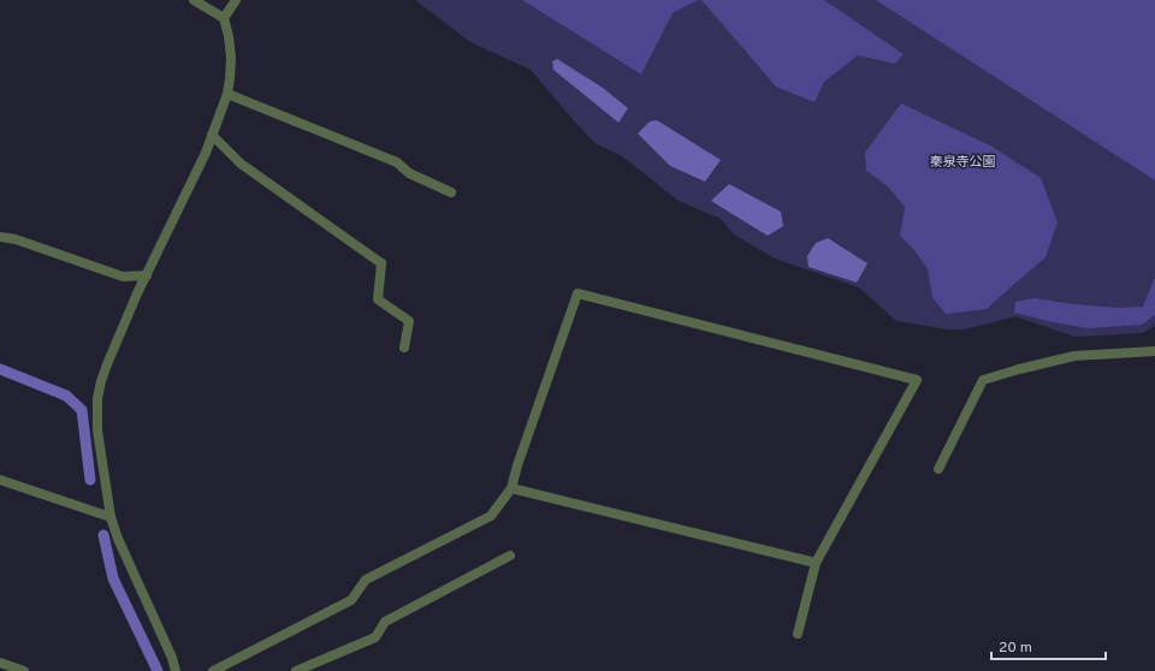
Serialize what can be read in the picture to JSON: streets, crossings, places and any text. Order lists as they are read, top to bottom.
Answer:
{
  "parks": ["秦泉寺公園"],
  "scale_bar": "20 m"
}
